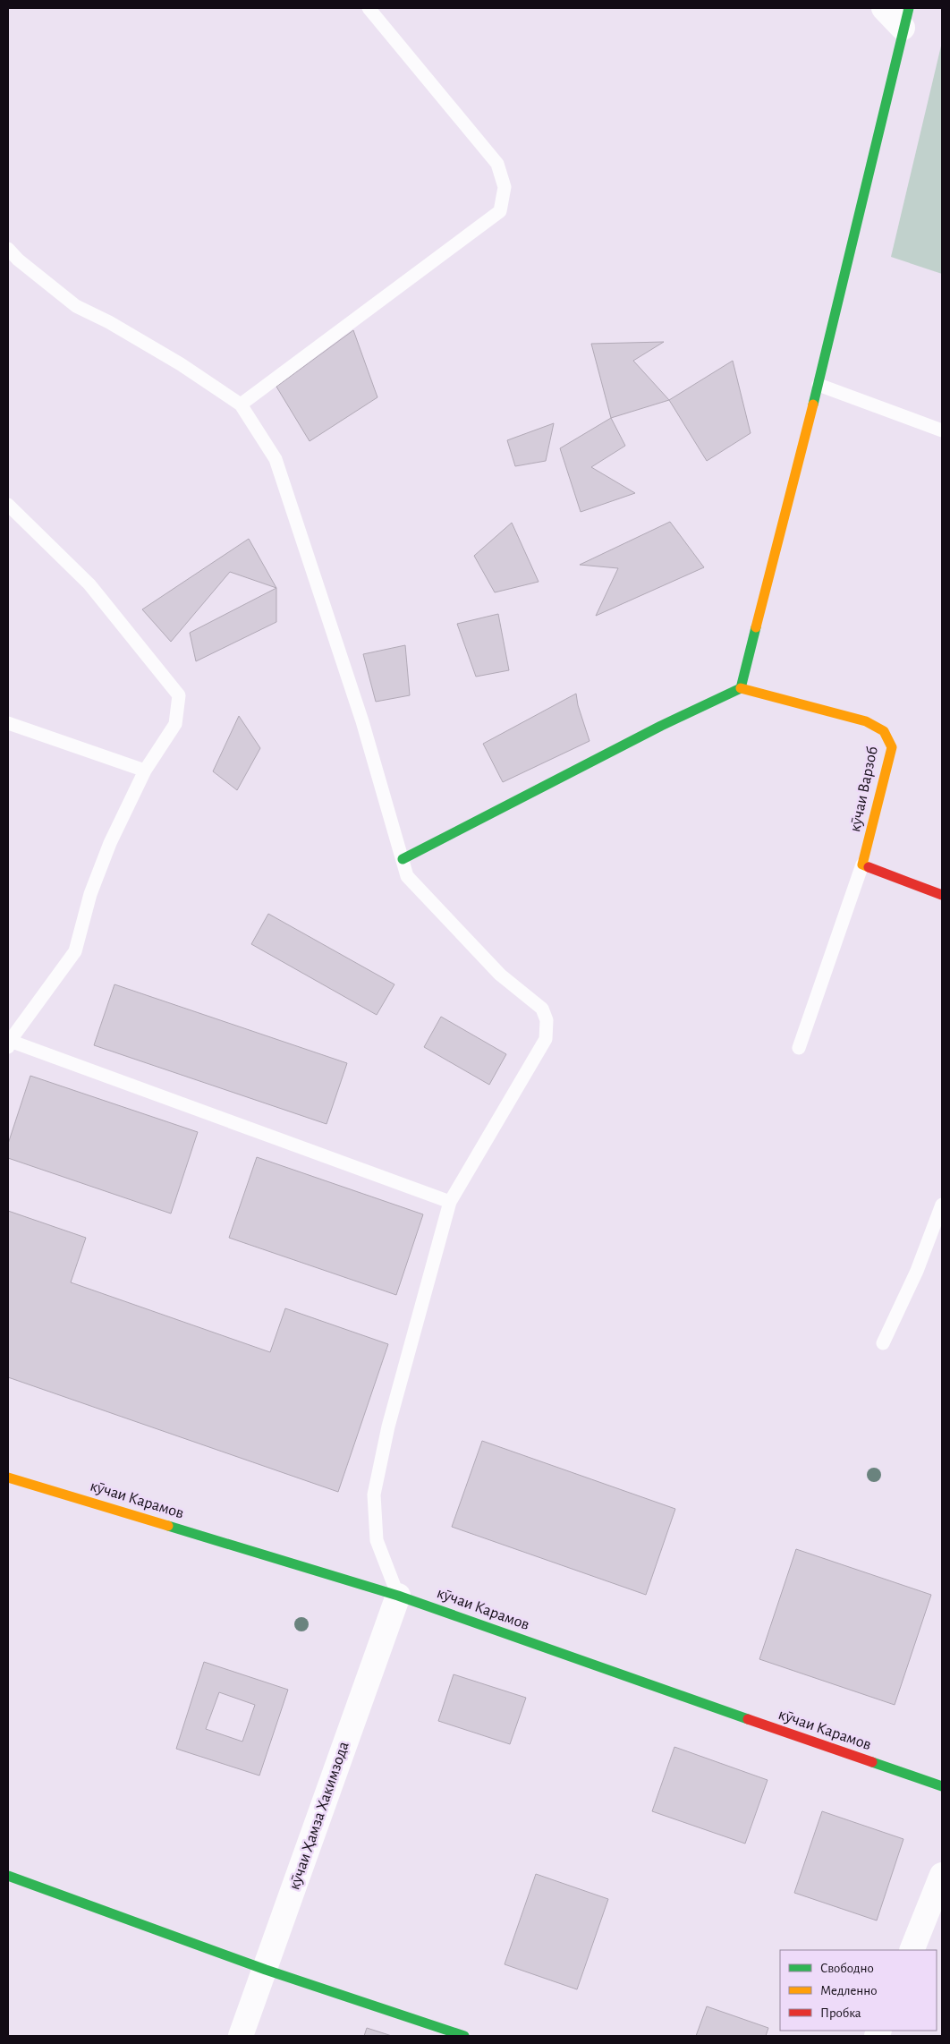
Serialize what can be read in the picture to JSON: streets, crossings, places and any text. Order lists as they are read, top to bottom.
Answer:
{
  "streets": {
    "street": ["кӯчаи Варзоб", "кӯчаи Карамов", "кӯчаи Ҳамза Хакимзода"]
  },
  "crossings": [
    ["кӯчаи Карамов", "кӯчаи Ҳамза Хакимзода"]
  ],
  "legend": ["Свободно", "Медленно", "Пробка"]
}
